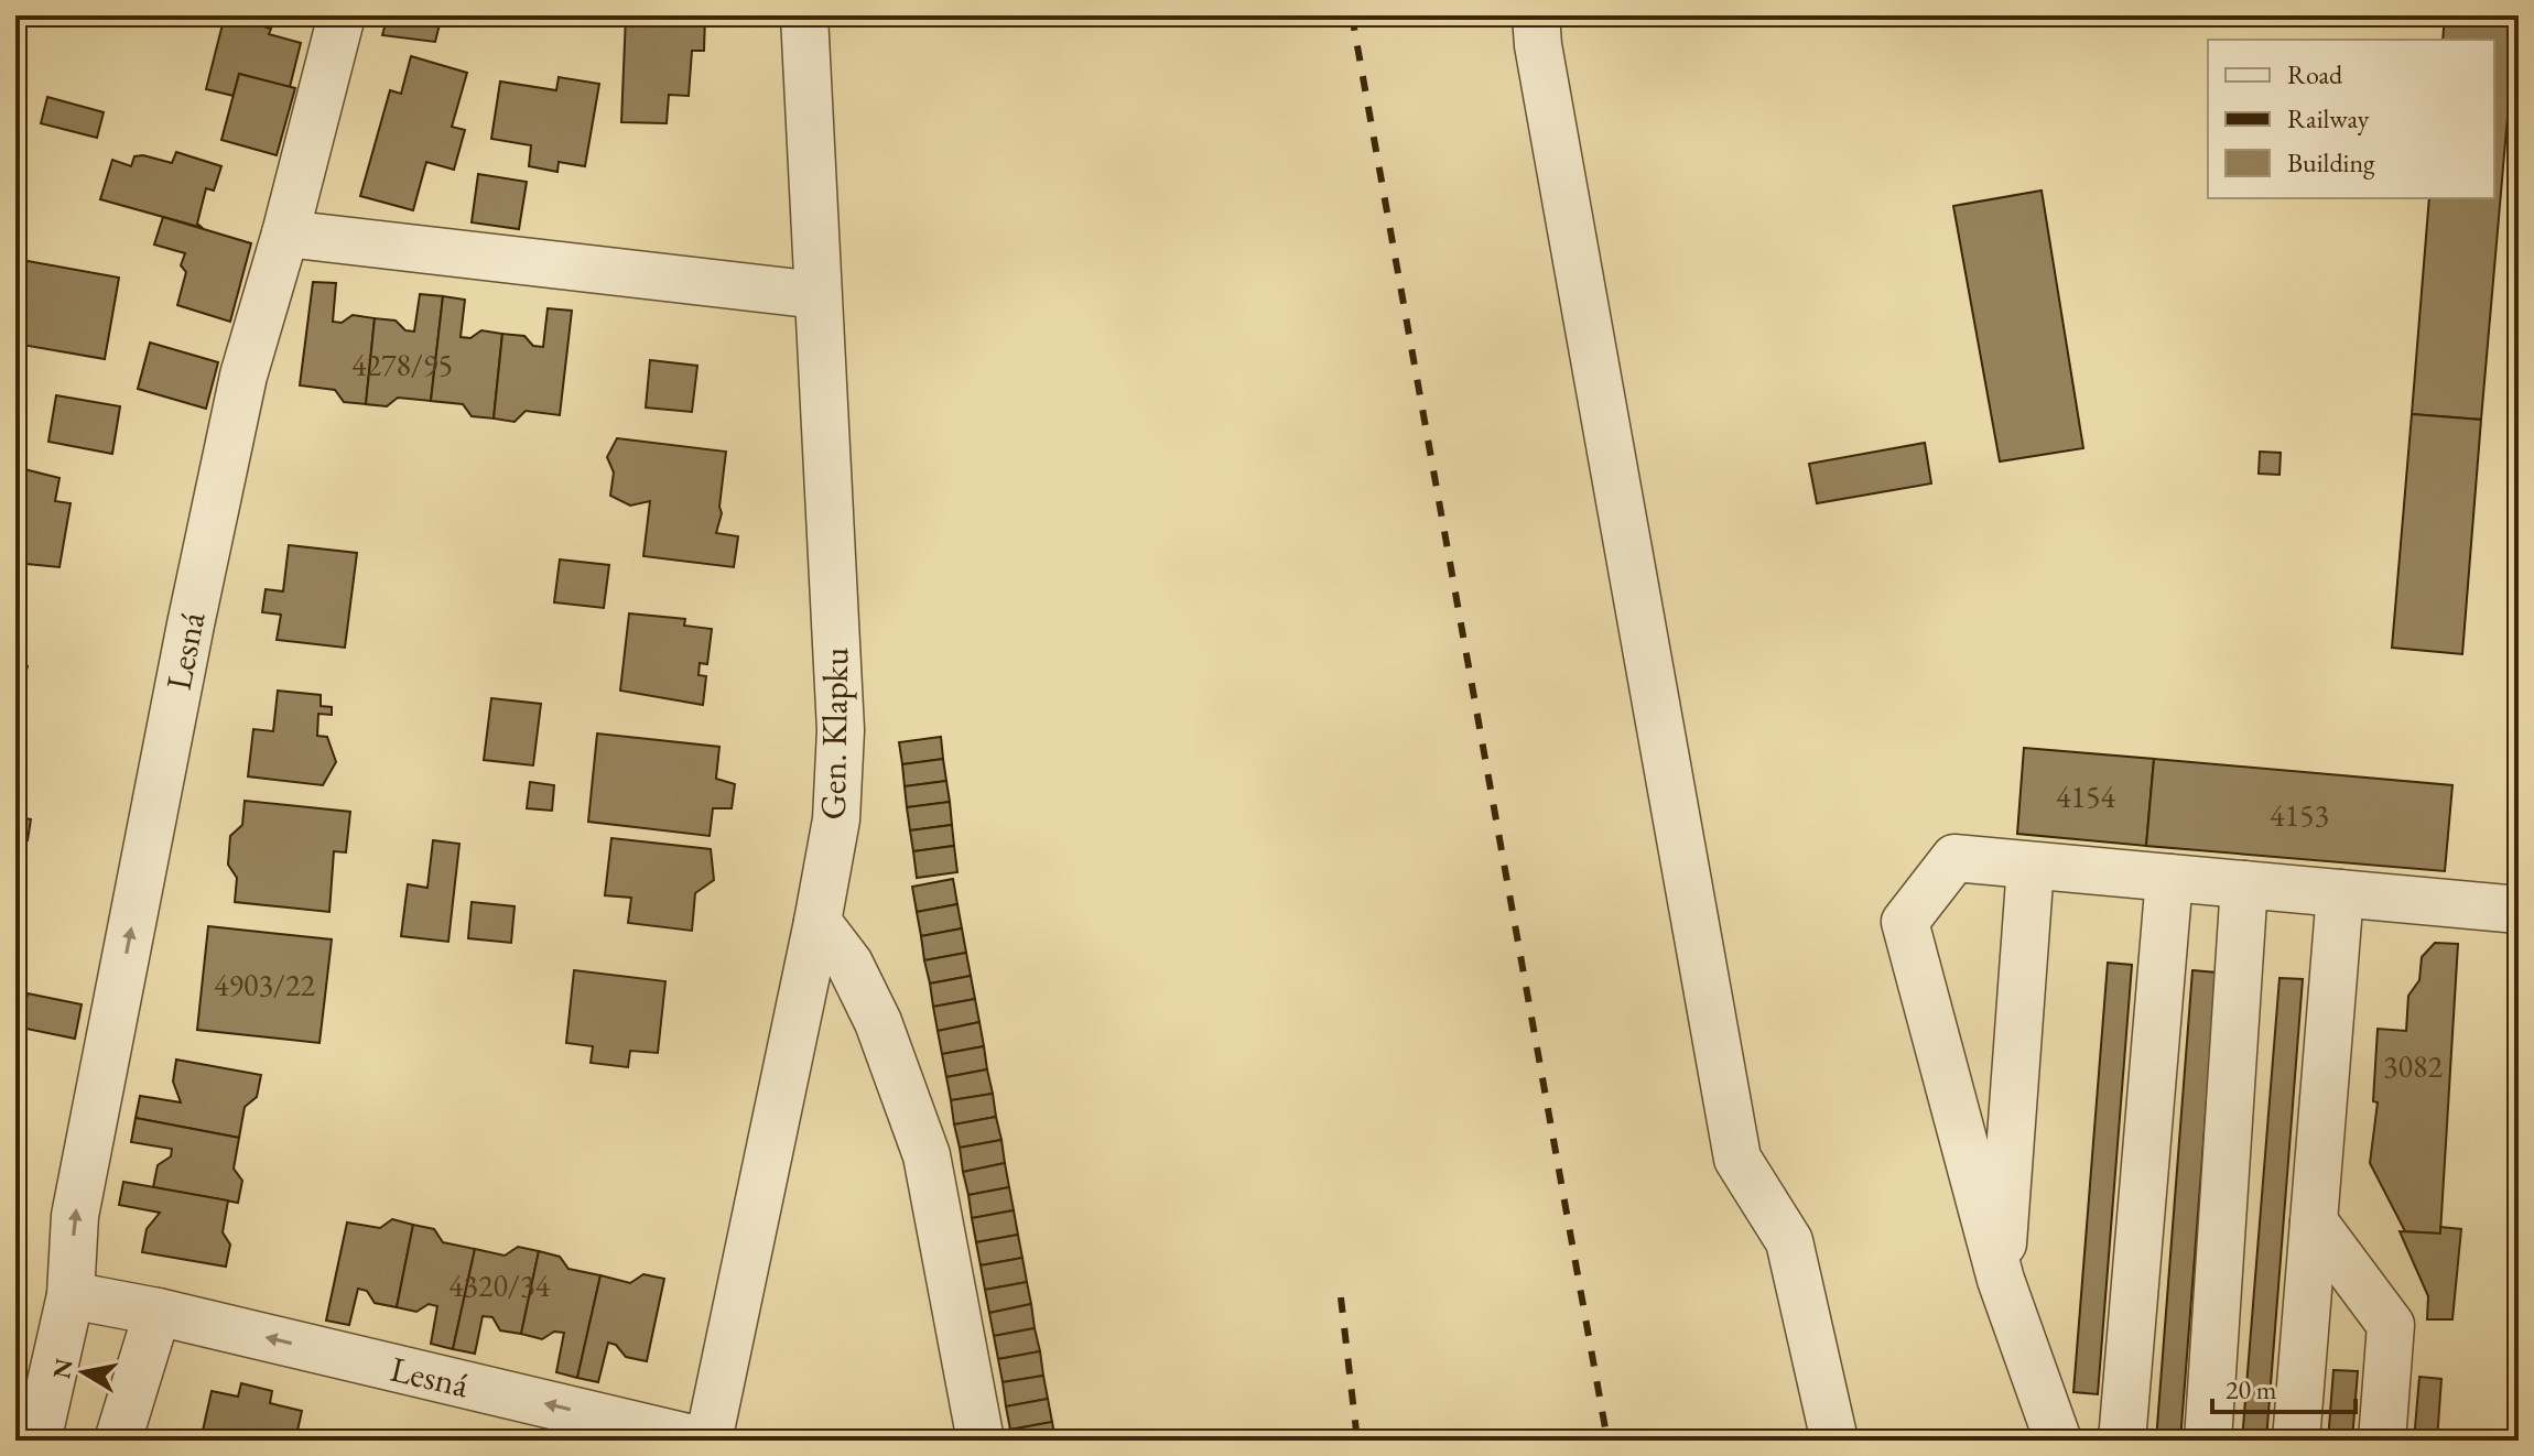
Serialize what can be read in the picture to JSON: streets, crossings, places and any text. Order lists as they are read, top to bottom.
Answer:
{
  "streets": {
    "street": ["Lesná", "Gen. Klapku"]
  },
  "house_numbers": [
    "4278/95",
    "4154",
    "4153",
    "4903/22",
    "3082",
    "4320/34"
  ],
  "legend": ["Road", "Railway", "Building"],
  "scale_bar": "20 m",
  "north": "left"
}
